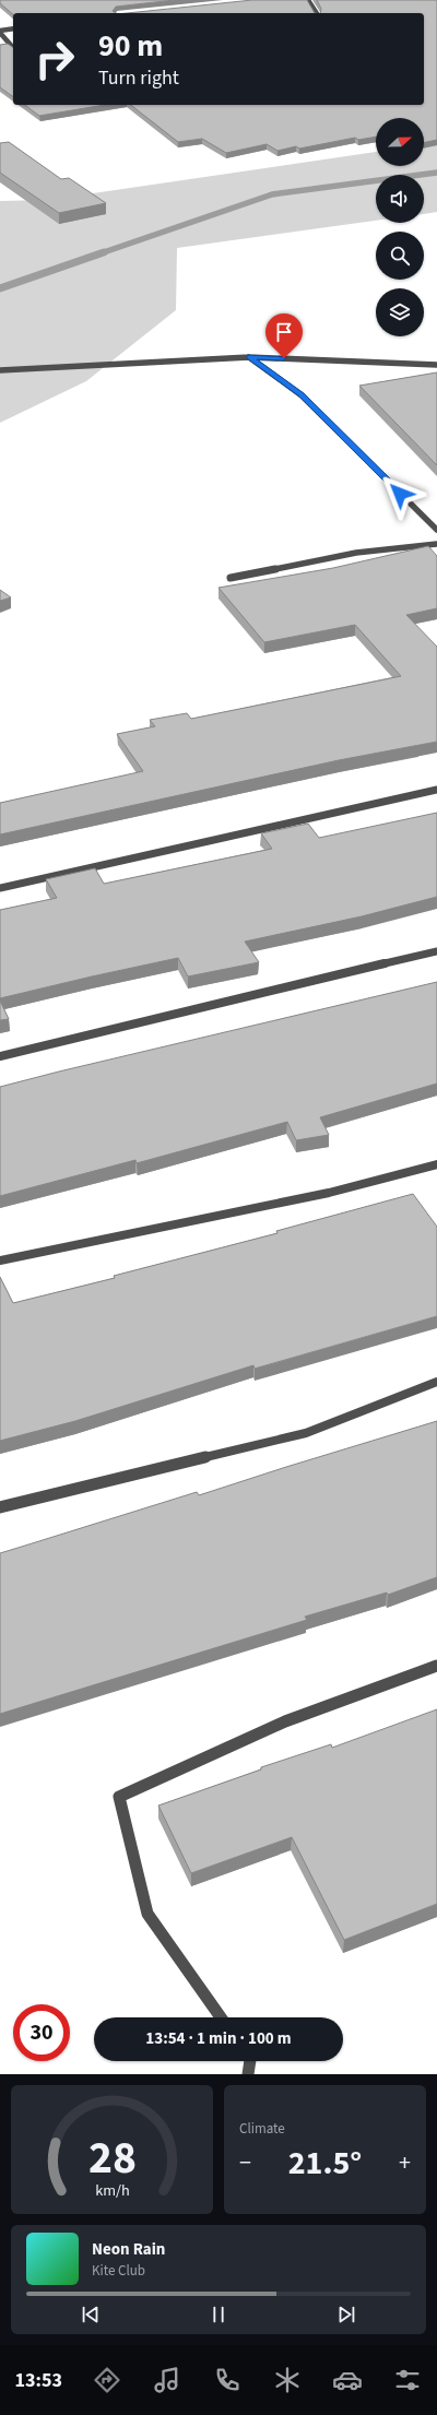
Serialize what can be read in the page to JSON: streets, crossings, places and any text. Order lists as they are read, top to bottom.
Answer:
{
  "north": "right",
  "page": {
    "turn": ["90 m", "Turn right"],
    "limit": "30",
    "trip": "13:54 · 1 min · 100 m",
    "tile": "Climate",
    "heat": ["−", "21.5°", "+"],
    "song": ["Neon Rain", "Kite Club"],
    "tabs": "13:53",
    "gauge": ["28", "km/h"]
  }
}
